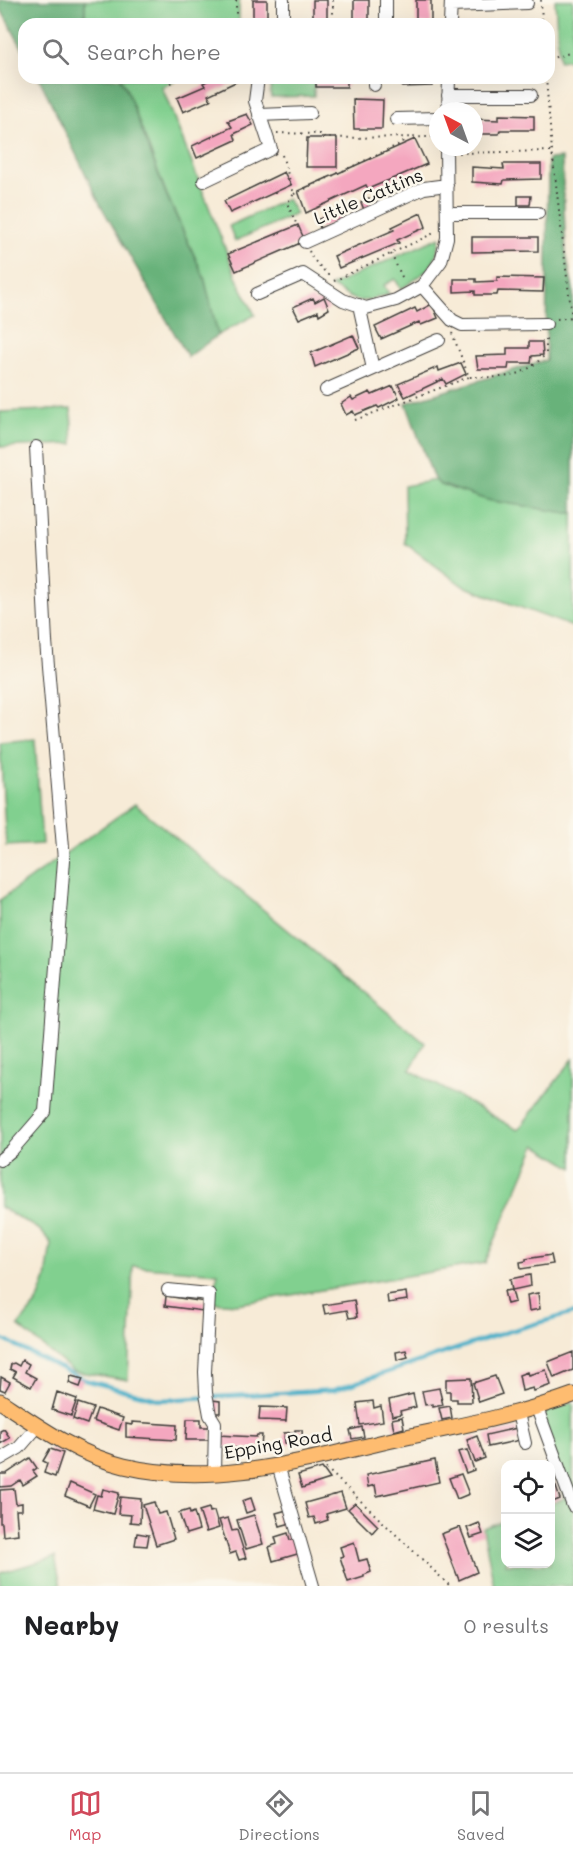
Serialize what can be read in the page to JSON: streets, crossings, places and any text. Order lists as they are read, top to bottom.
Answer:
{
  "streets": {
    "main road": ["Epping Road"],
    "street": ["Little Cattins"]
  },
  "north": "top left",
  "page": {
    "search": "Search here",
    "heading": ["Nearby", "0 results"],
    "nav": ["Map", "Directions", "Saved"]
  }
}
